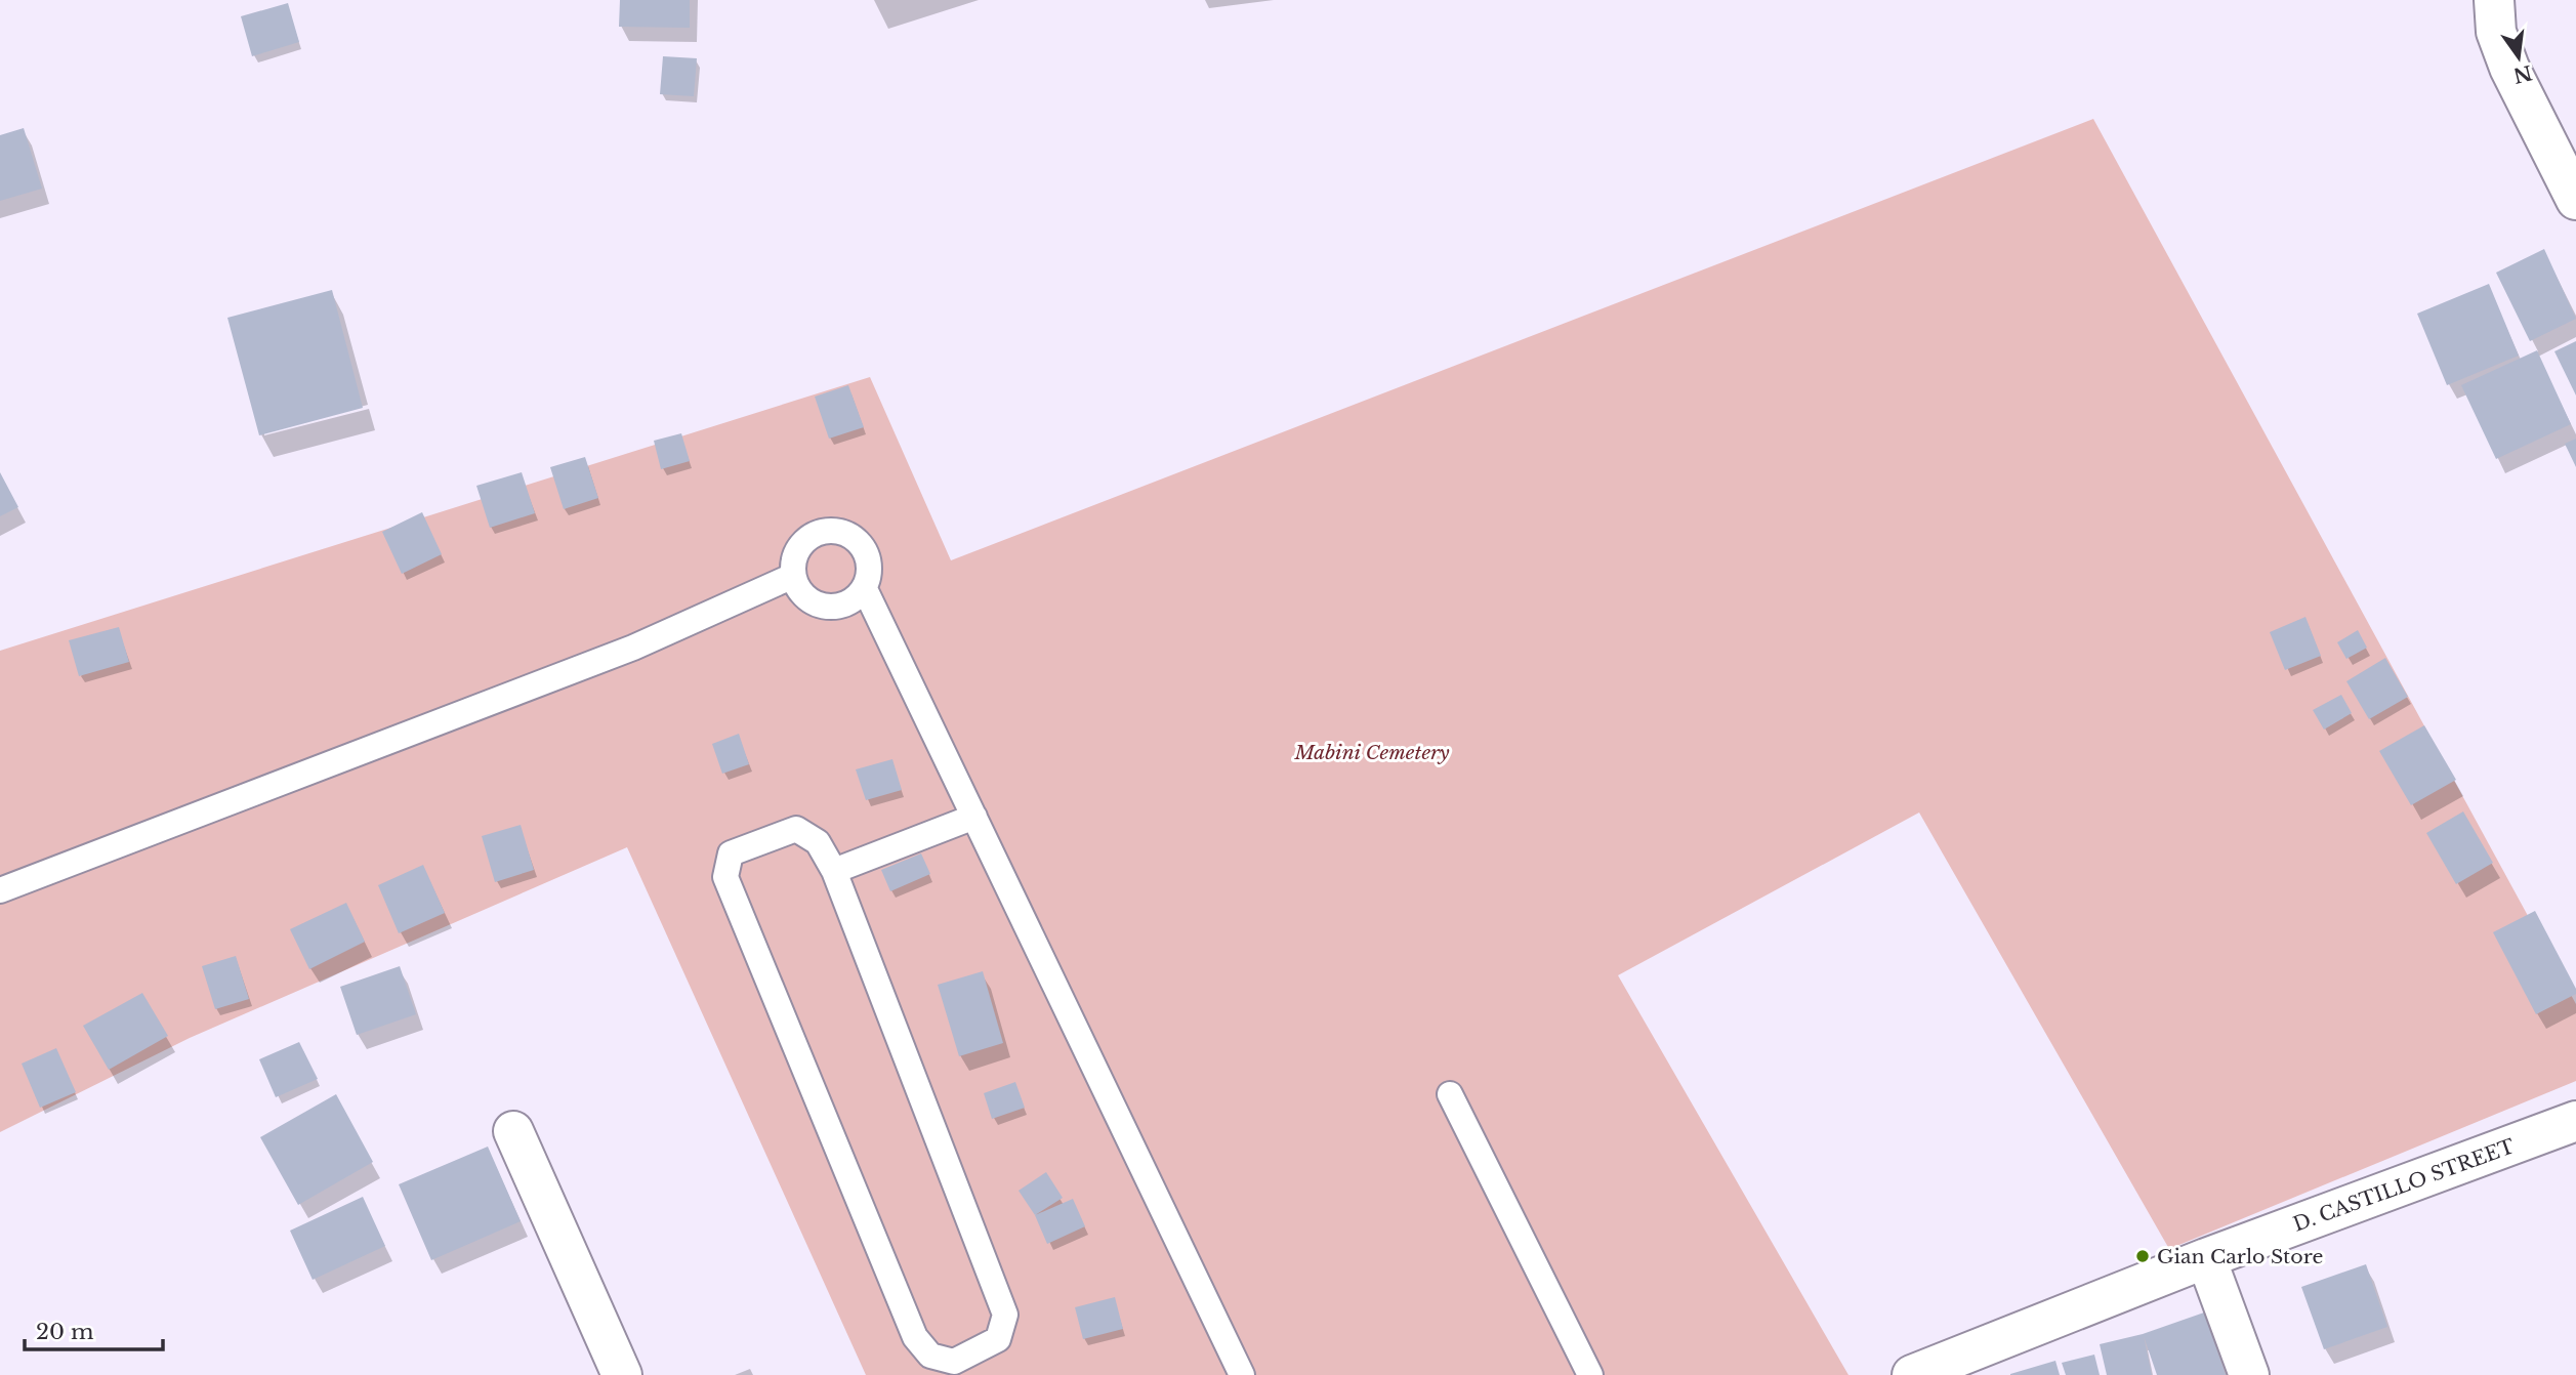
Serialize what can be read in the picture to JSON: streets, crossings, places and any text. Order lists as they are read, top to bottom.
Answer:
{
  "streets": {
    "street": ["D. CASTILLO STREET"]
  },
  "parks": ["Mabini Cemetery"],
  "places": ["Gian Carlo Store"],
  "scale_bar": "20 m",
  "north": "bottom"
}
